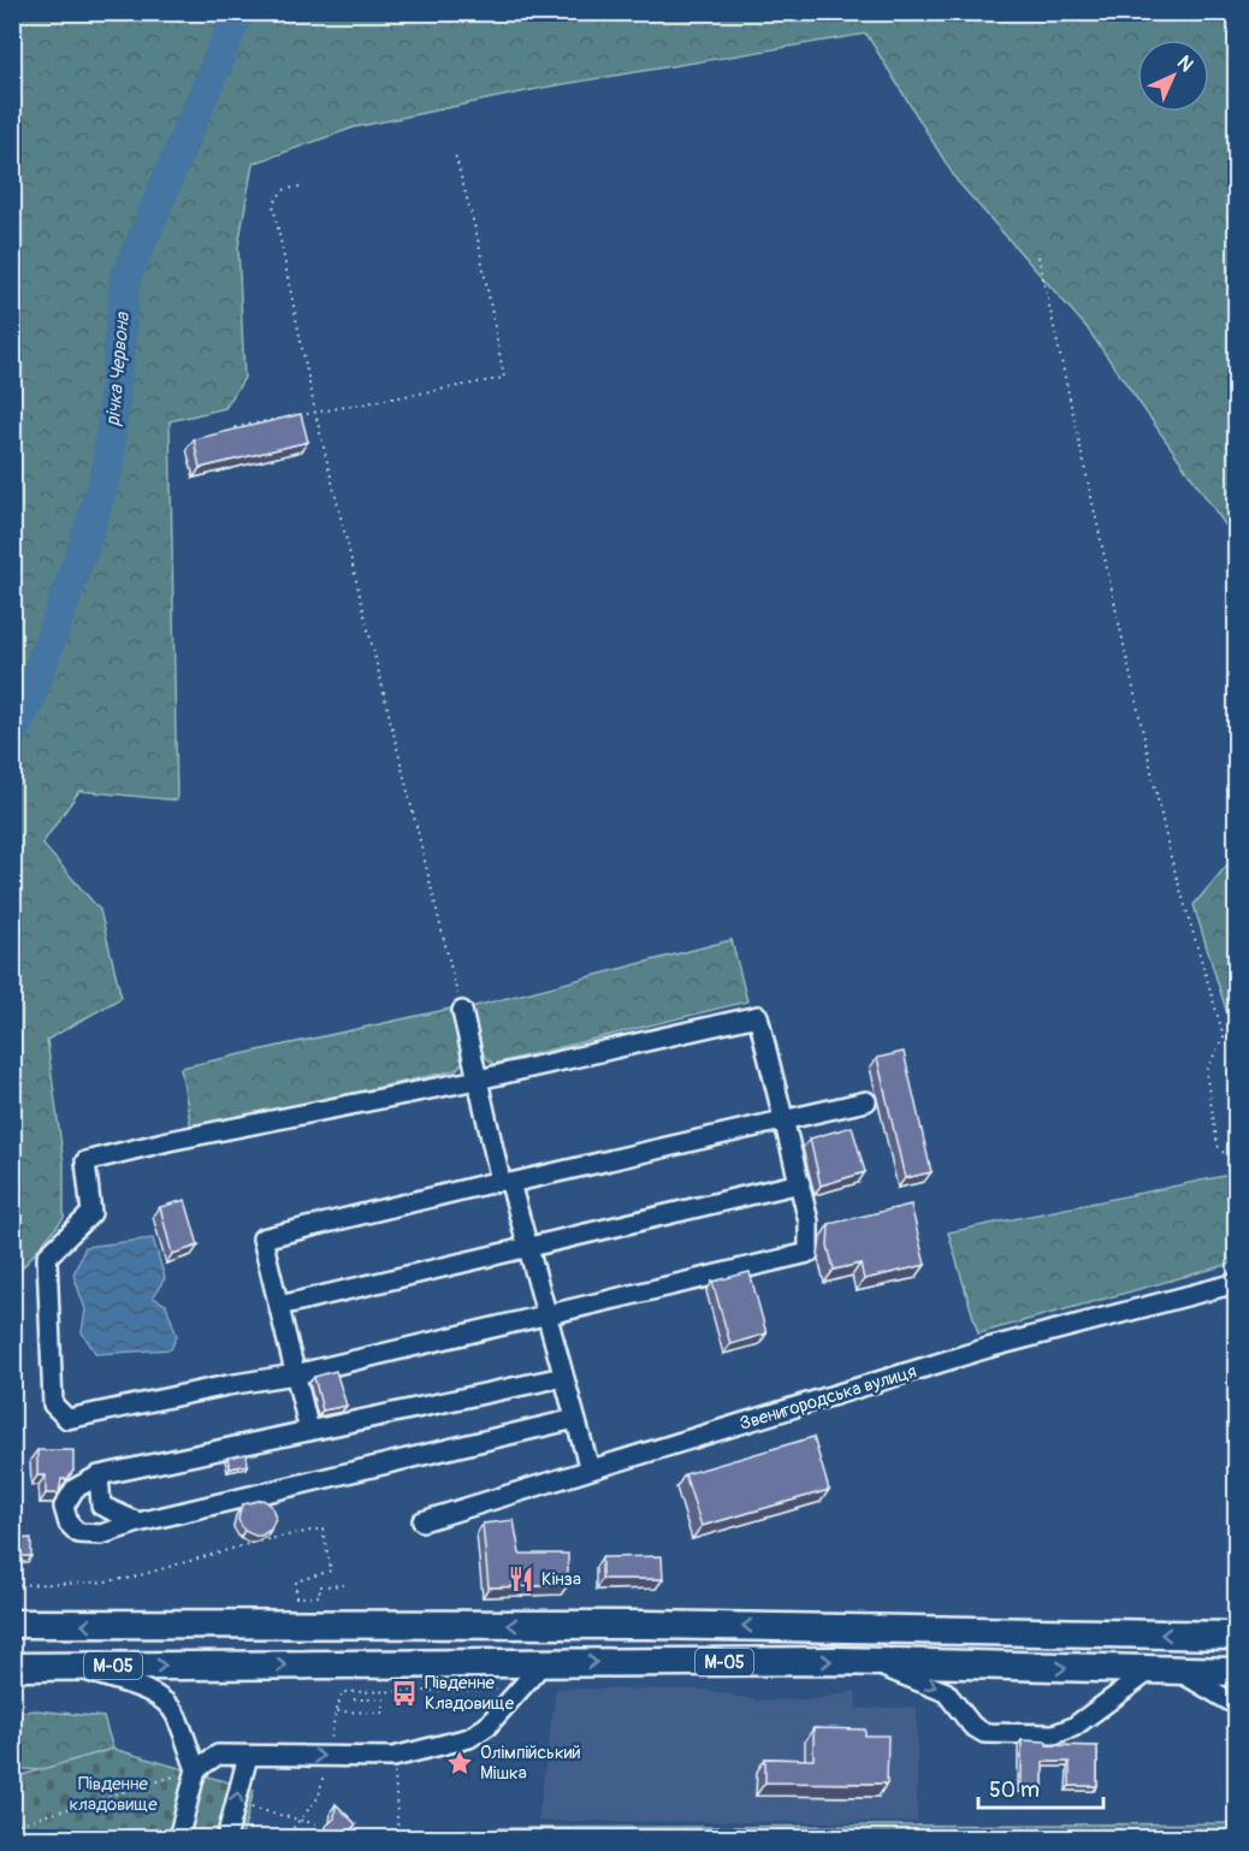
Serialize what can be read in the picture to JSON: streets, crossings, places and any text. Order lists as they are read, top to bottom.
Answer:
{
  "streets": {
    "highway": ["М-05"],
    "street": ["Звенигородська вулиця"]
  },
  "water": ["річка Червона"],
  "parks": ["Південне кладовище"],
  "places": {
    "restaurant": ["Кінза"],
    "bus stop": ["Південне Кладовище"],
    "place": ["Олімпійський Мішка"]
  },
  "scale_bar": "50 m",
  "north": "top right"
}
